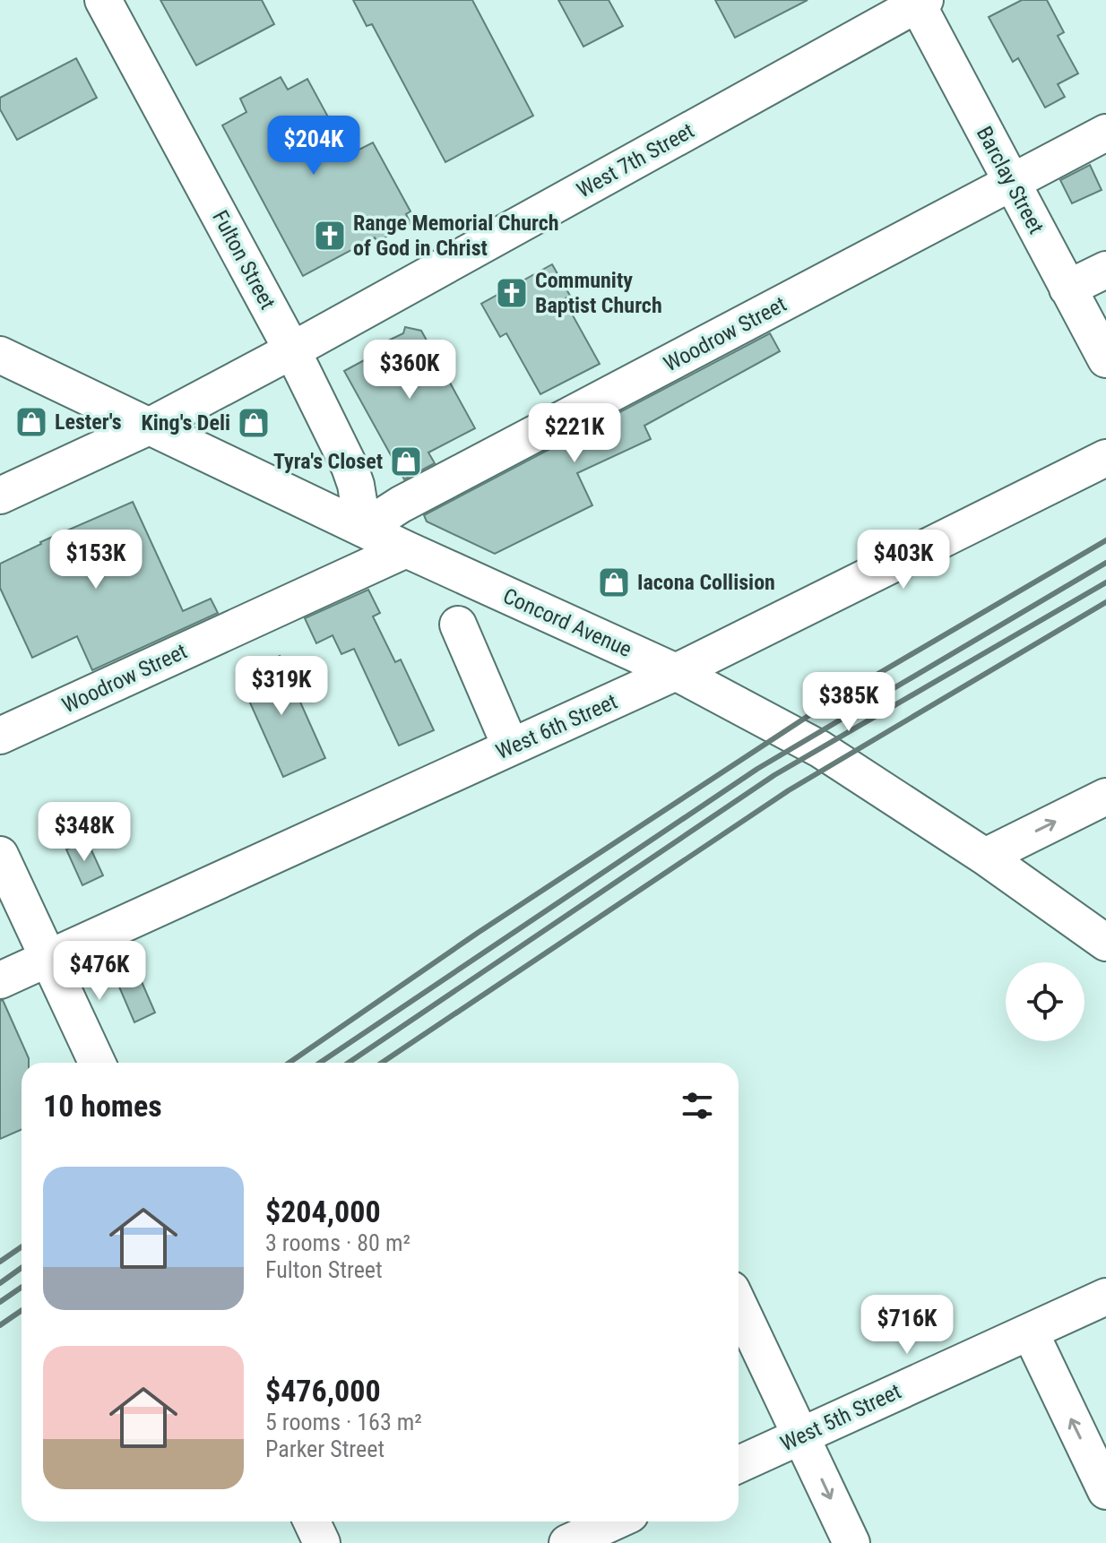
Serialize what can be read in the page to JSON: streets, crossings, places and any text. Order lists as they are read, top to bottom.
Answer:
{
  "streets": {
    "street": [
      "West 7th Street",
      "Barclay Street",
      "Fulton Street",
      "Woodrow Street",
      "Concord Avenue",
      "West 6th Street",
      "West 5th Street"
    ]
  },
  "crossings": [
    ["West 7th Street", "Barclay Street"],
    ["West 7th Street", "Fulton Street"],
    ["West 7th Street", "Concord Avenue"],
    ["Barclay Street", "Woodrow Street"],
    ["Fulton Street", "Woodrow Street"],
    ["Fulton Street", "Concord Avenue"],
    ["Woodrow Street", "Concord Avenue"],
    ["Concord Avenue", "West 6th Street"]
  ],
  "places": {
    "church": ["Range Memorial Church of God in Christ", "Community Baptist Church"],
    "shop": [
      "Lester's",
      "King's Deli",
      "Tyra's Closet",
      "Iacona Collision"
    ]
  },
  "page": {
    "price": [
      "$204K",
      "$360K",
      "$221K",
      "$153K",
      "$403K",
      "$319K",
      "$385K",
      "$348K",
      "$476K",
      "$716K"
    ],
    "heading": "10 homes",
    "list": [
      {
        "name": "$204,000",
        "note": "3 rooms · 80 m² · Fulton Street"
      },
      {
        "name": "$476,000",
        "note": "5 rooms · 163 m² · Parker Street"
      }
    ]
  }
}
